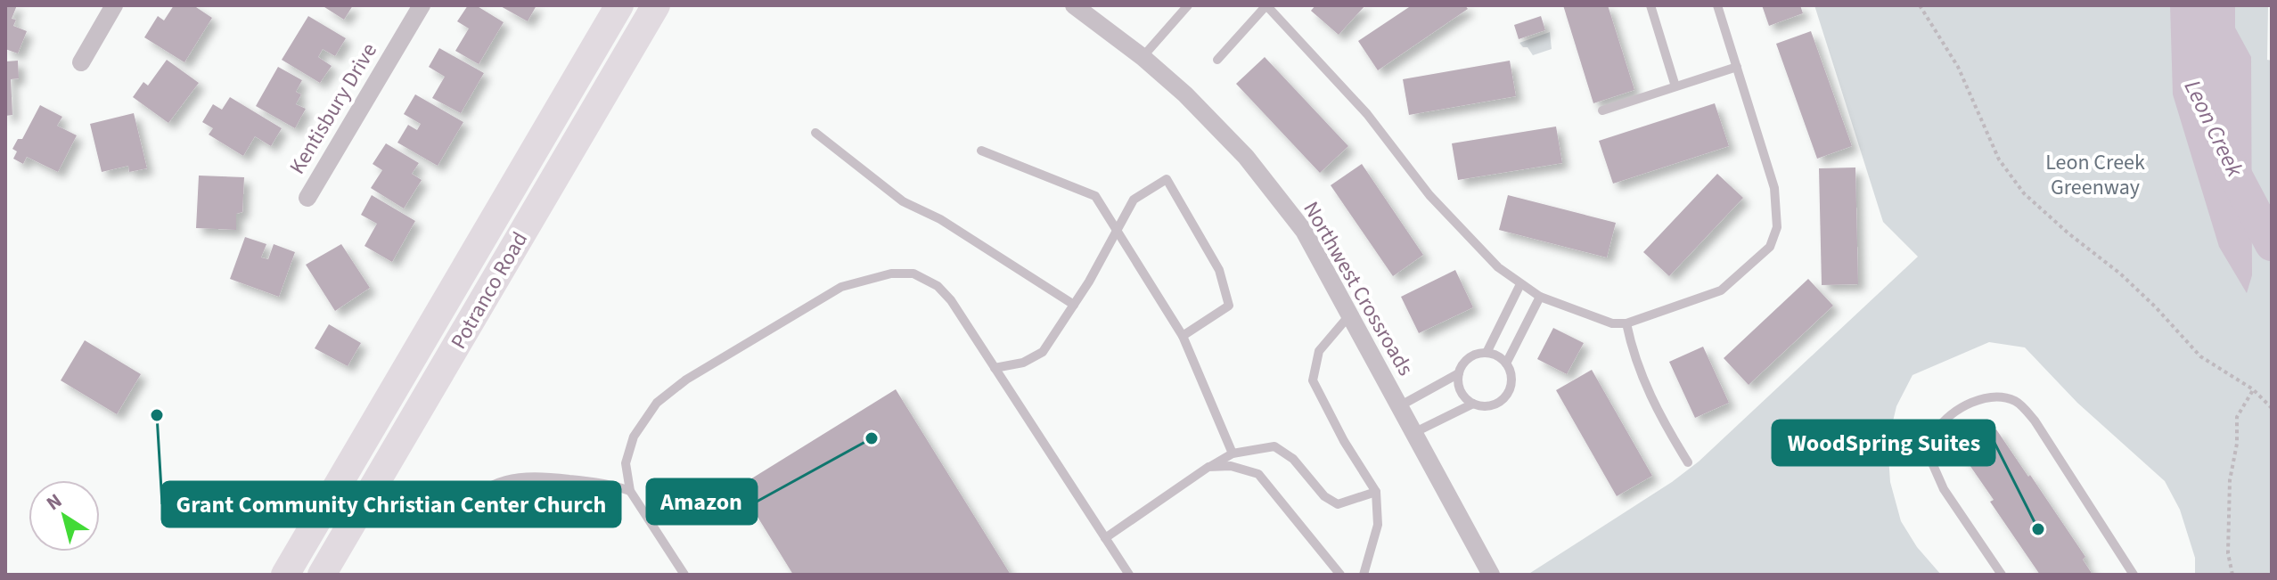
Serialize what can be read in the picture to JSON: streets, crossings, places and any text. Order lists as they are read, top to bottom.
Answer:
{
  "streets": {
    "main road": ["Potranco Road"],
    "street": ["Kentisbury Drive", "Northwest Crossroads"]
  },
  "water": ["Leon Creek"],
  "parks": ["Leon Creek Greenway"],
  "places": ["Grant Community Christian Center Church", "Amazon", "WoodSpring Suites"],
  "north": "top left"
}
